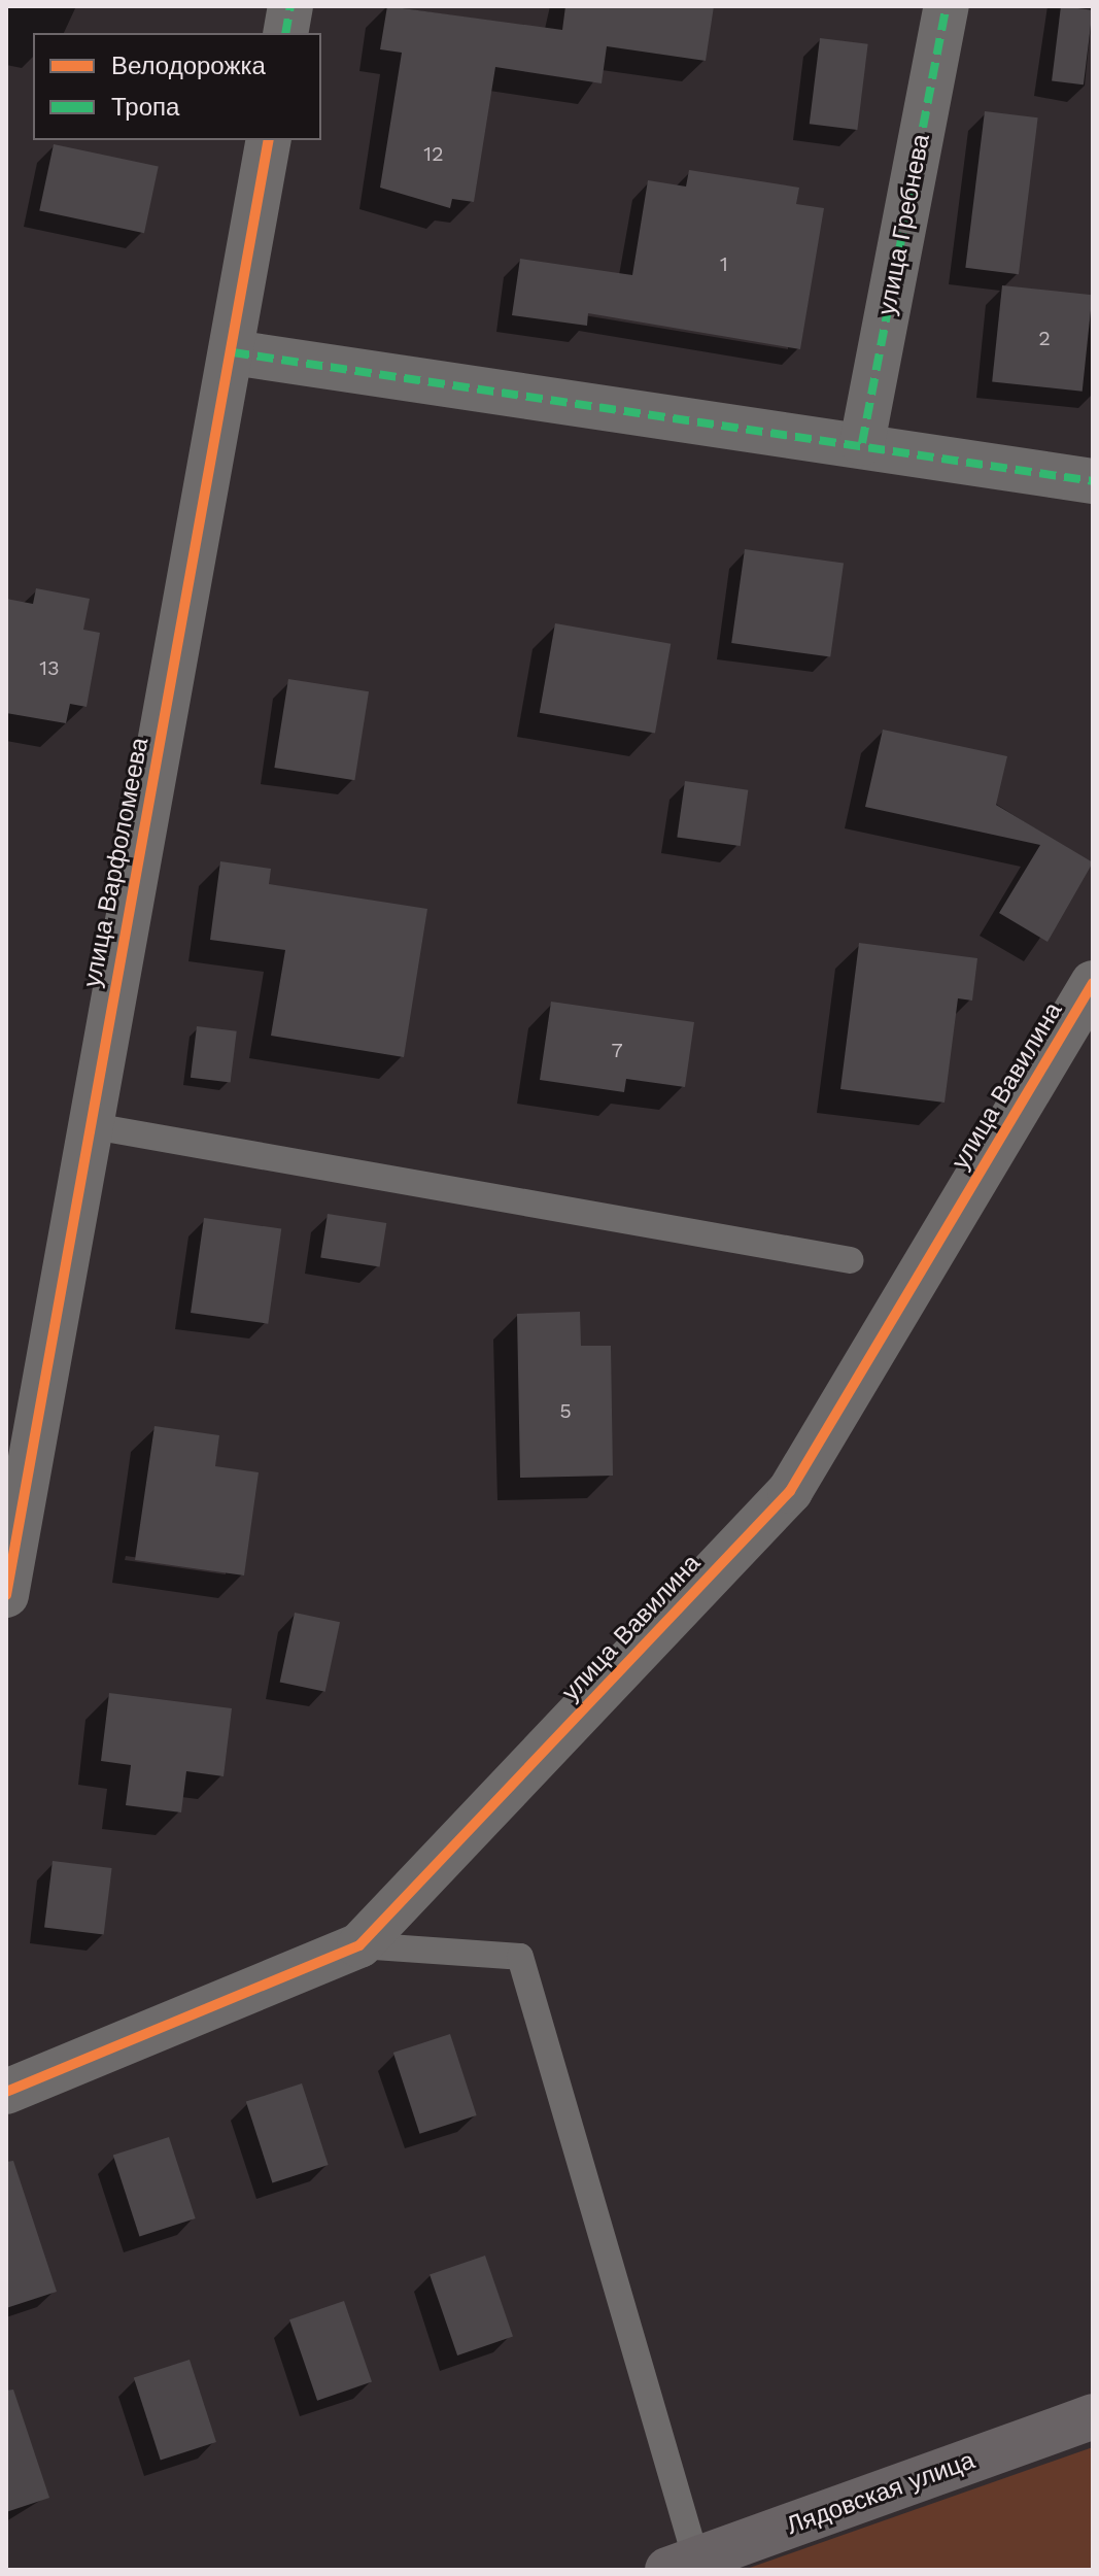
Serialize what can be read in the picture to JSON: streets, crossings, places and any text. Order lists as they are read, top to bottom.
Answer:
{
  "streets": {
    "main road": ["Лядовская улица"],
    "street": ["улица Гребнева", "улица Варфоломеева", "улица Вавилина"]
  },
  "house_numbers": [
    "12",
    "1",
    "2",
    "13",
    "7",
    "5"
  ],
  "legend": ["Велодорожка", "Тропа"]
}
